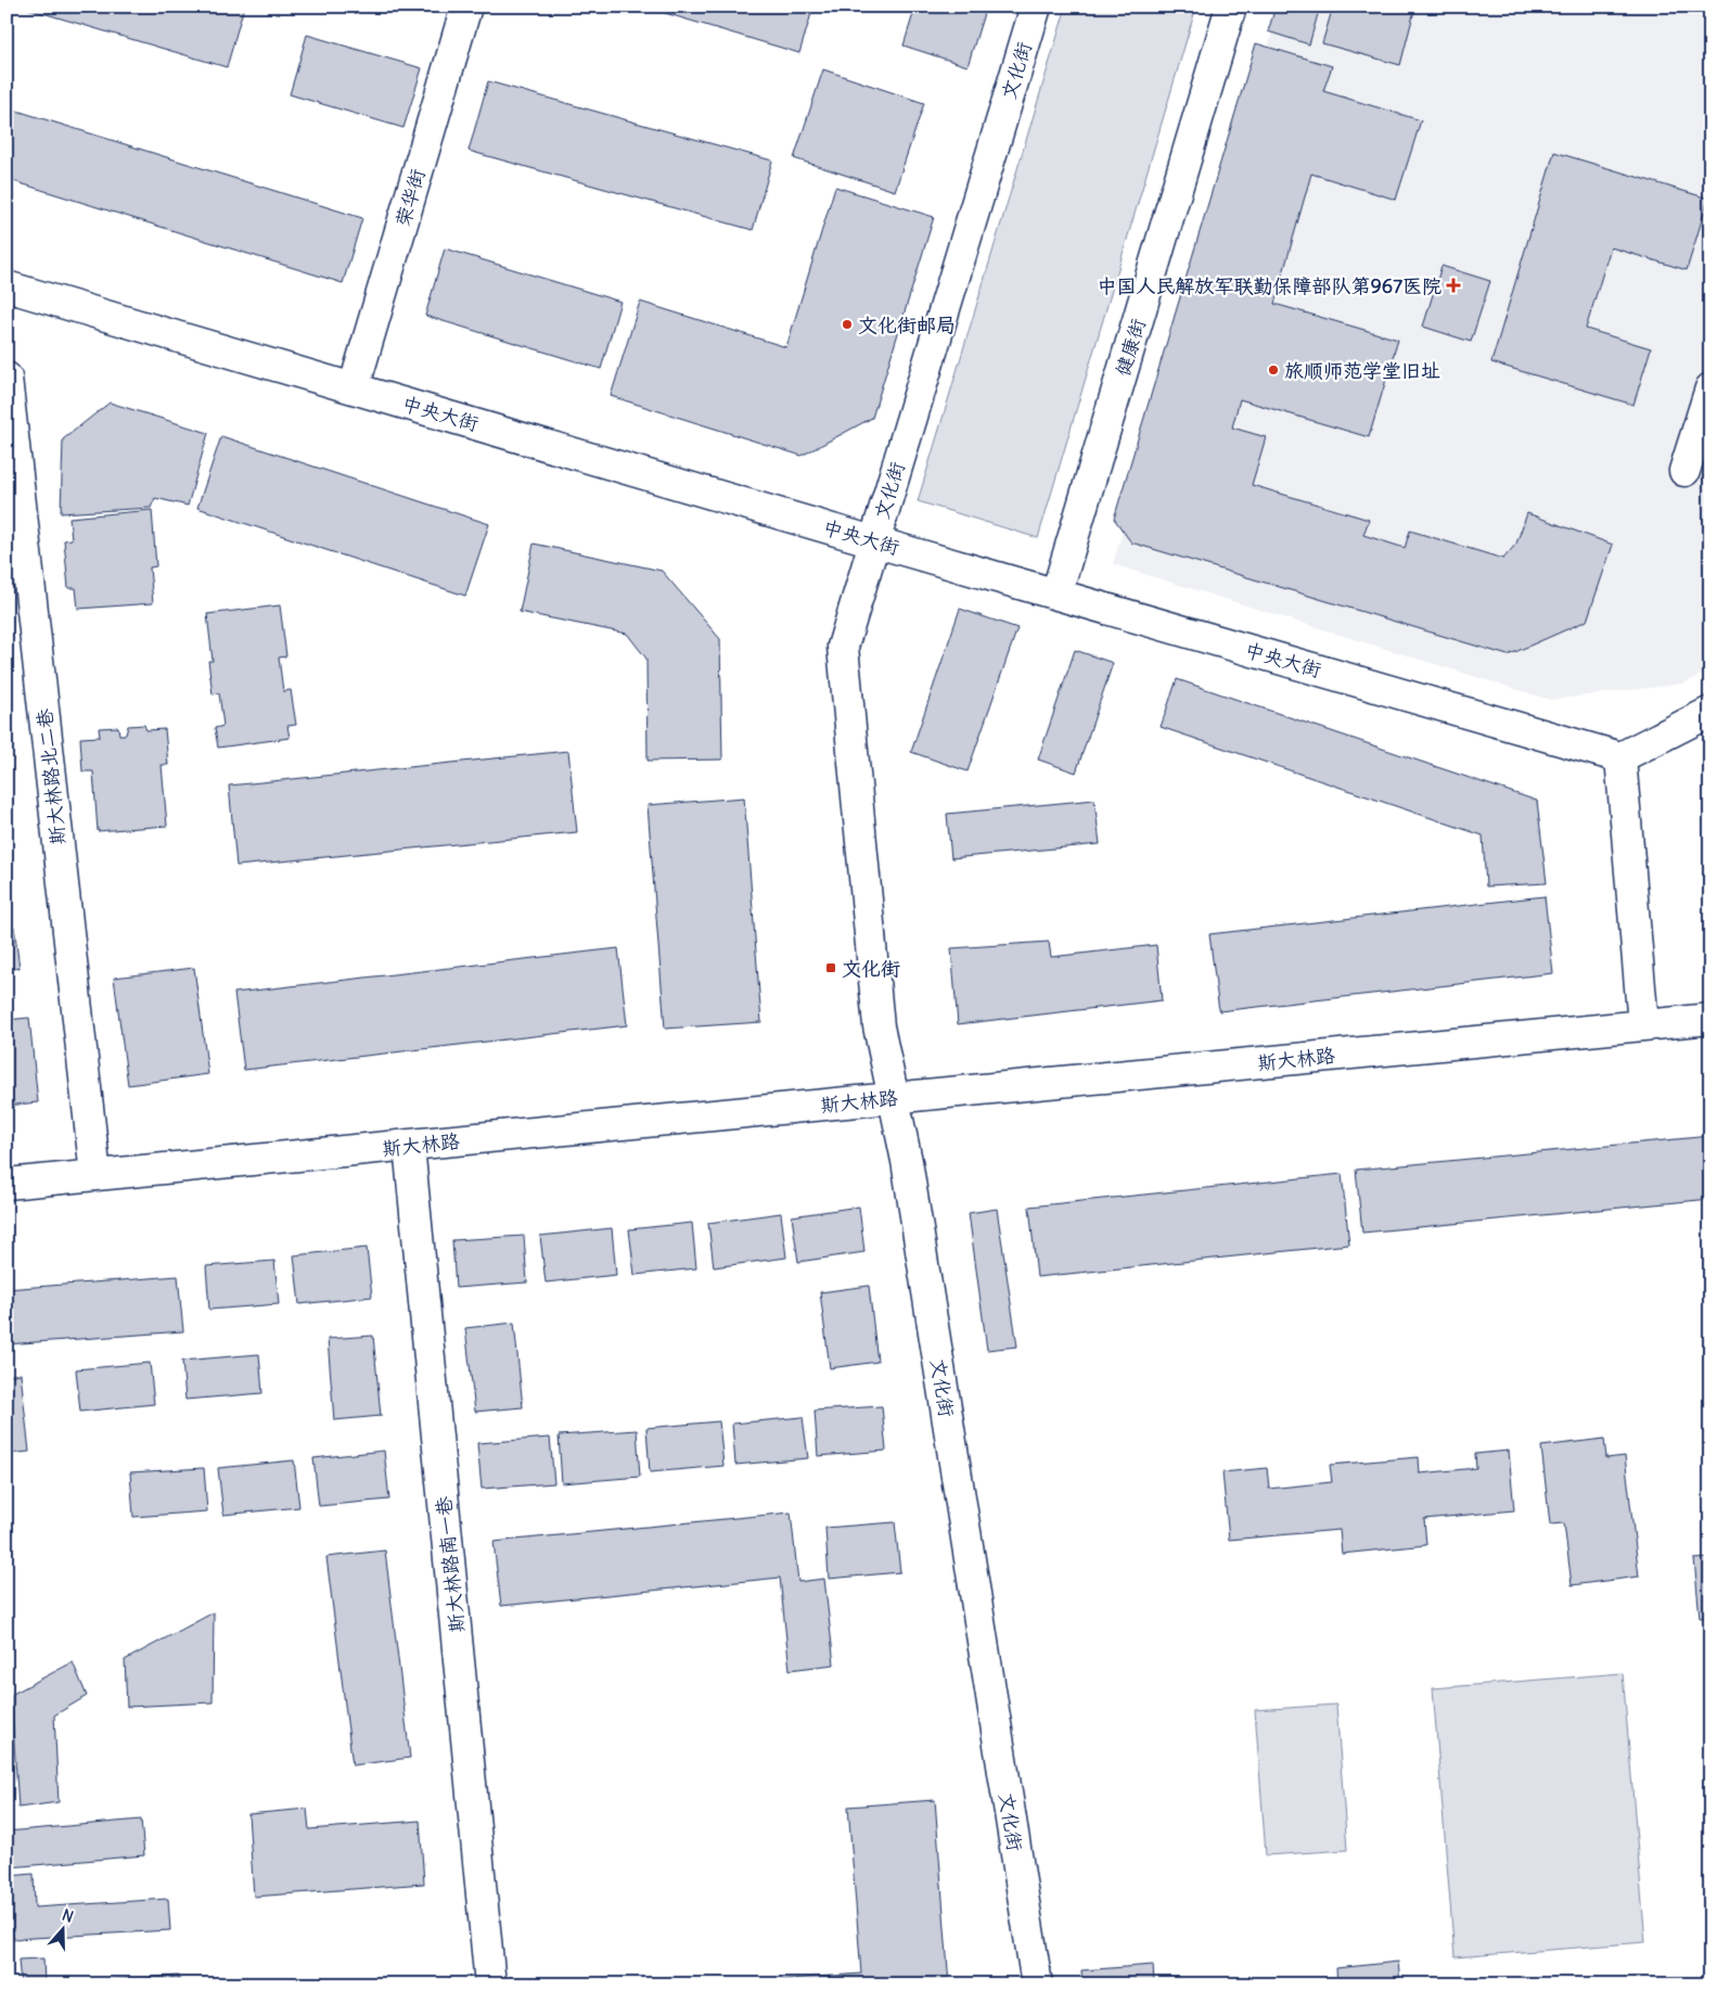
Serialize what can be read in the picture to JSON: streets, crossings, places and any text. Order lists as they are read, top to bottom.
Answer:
{
  "streets": {
    "street": [
      "文化街",
      "荣华街",
      "健康街",
      "中央大街",
      "斯大林路北二巷",
      "斯大林路",
      "斯大林路南一巷"
    ]
  },
  "crossings": [
    ["文化街", "中央大街"],
    ["文化街", "斯大林路"],
    ["荣华街", "中央大街"],
    ["健康街", "中央大街"],
    ["斯大林路北二巷", "斯大林路"],
    ["斯大林路", "斯大林路南一巷"]
  ],
  "places": {
    "health": ["中国人民解放军联勤保障部队第967医院"],
    "other": ["文化街邮局", "旅顺师范学堂旧址"],
    "transit": ["文化街"]
  },
  "north": "top"
}
